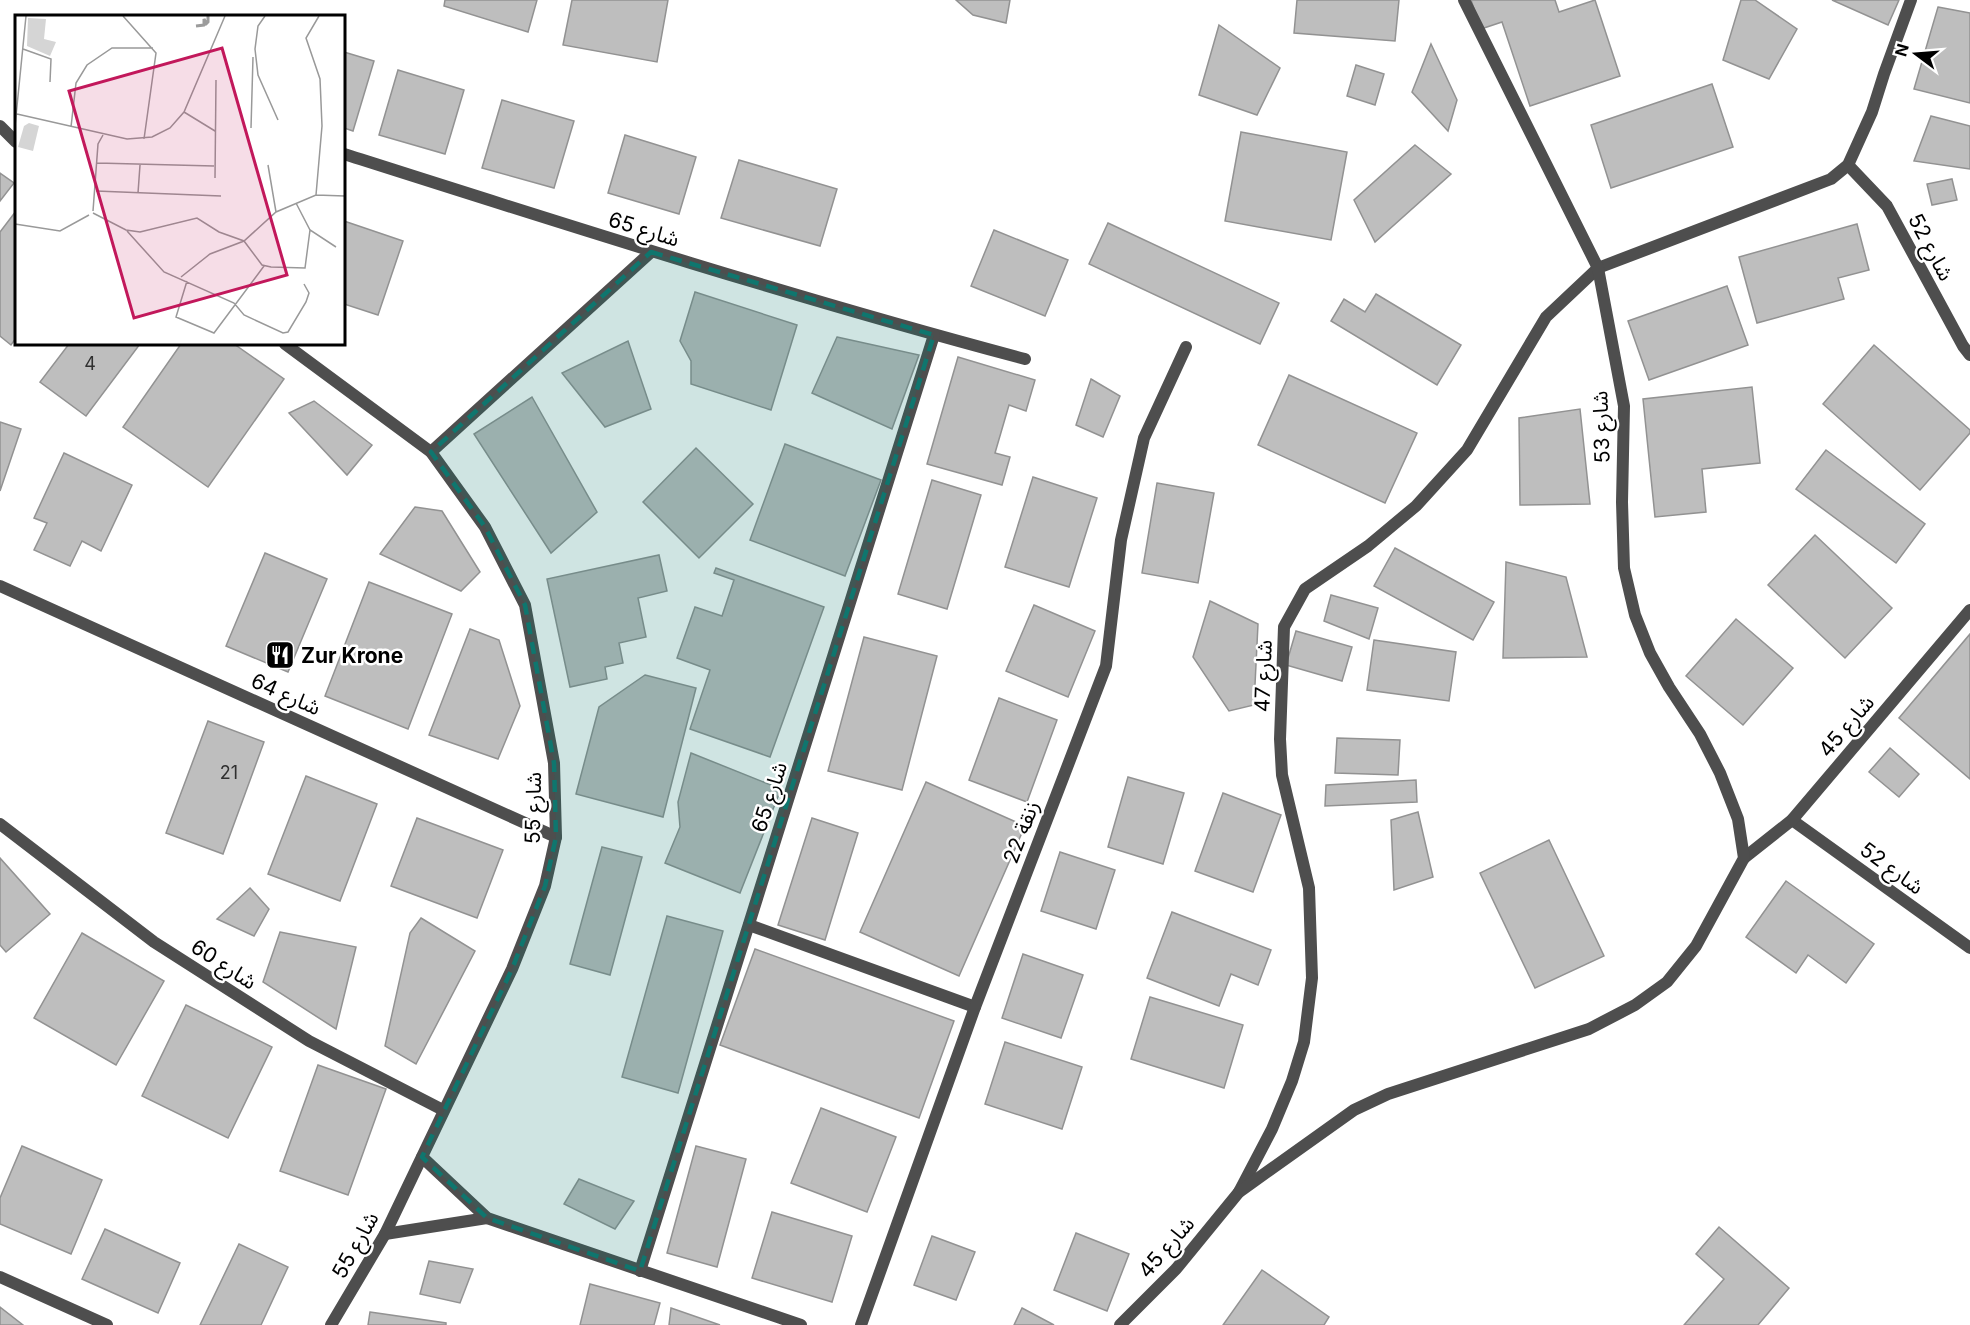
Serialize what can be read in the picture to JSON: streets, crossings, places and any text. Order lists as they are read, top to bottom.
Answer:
{
  "streets": {
    "street": [
      "شارع 65",
      "شارع 52",
      "شارع 53",
      "شارع 47",
      "شارع 64",
      "شارع 45",
      "شارع 55",
      "زنقة 22",
      "شارع 60"
    ]
  },
  "crossings": [
    ["شارع 52", "شارع 45"],
    ["شارع 53", "شارع 47"],
    ["شارع 53", "شارع 45"],
    ["شارع 47", "شارع 45"],
    ["شارع 64", "شارع 55"],
    ["شارع 55", "شارع 60"]
  ],
  "places": {
    "restaurant": ["Zur Krone"]
  },
  "house_numbers": ["4", "21"],
  "north": "left"
}
